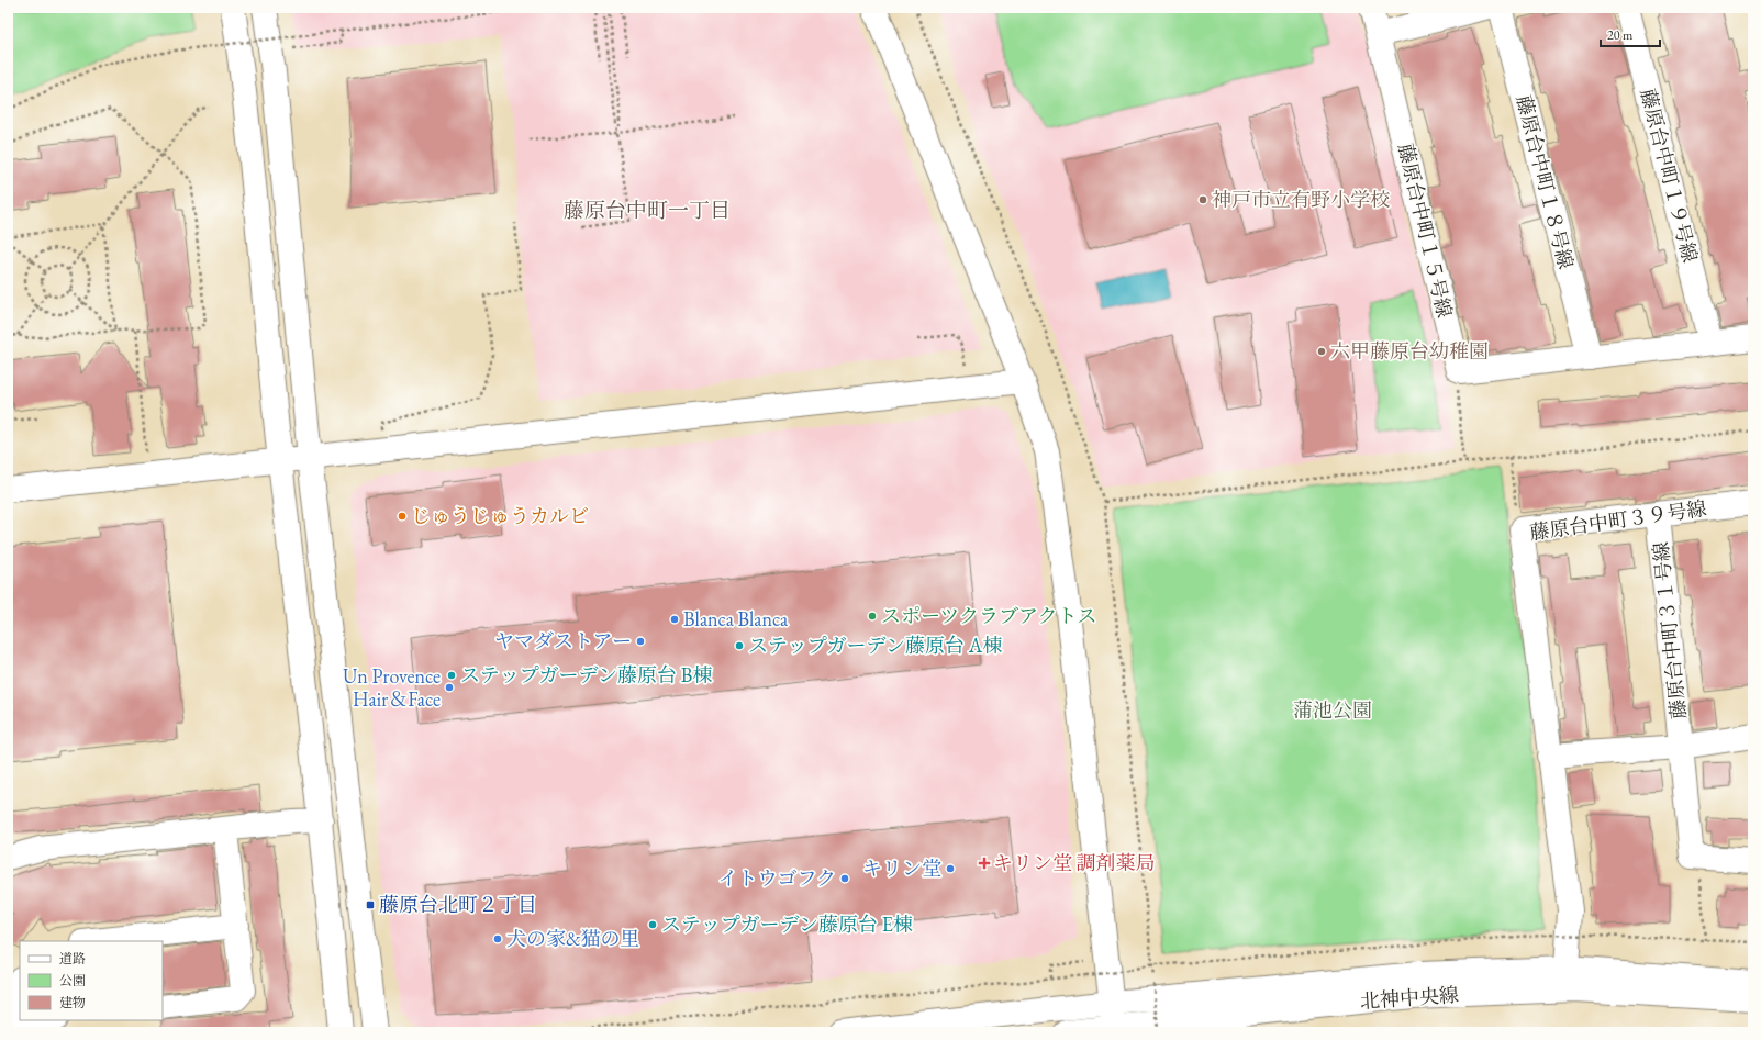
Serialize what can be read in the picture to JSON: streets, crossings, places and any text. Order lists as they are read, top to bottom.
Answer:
{
  "streets": {
    "street": [
      "藤原台中町１９号線",
      "藤原台中町１８号線",
      "藤原台中町１５号線",
      "藤原台中町３９号線",
      "藤原台中町３１号線",
      "北神中央線"
    ]
  },
  "crossings": [
    ["藤原台中町３９号線", "藤原台中町３１号線"],
    ["藤原台中町３９号線", "北神中央線"]
  ],
  "districts": ["藤原台中町一丁目"],
  "parks": ["蒲池公園"],
  "places": {
    "other": [
      "神戸市立有野小学校",
      "六甲藤原台幼稚園",
      "じゅうじゅうカルビ",
      "スポーツクラブアクトス",
      "Blanca Blanca",
      "ヤマダストアー",
      "ステップガーデン藤原台 A棟",
      "ステップガーデン藤原台 B棟",
      "Un Provence Hair＆Face",
      "キリン堂",
      "イトウゴフク",
      "ステップガーデン藤原台 E棟",
      "犬の家&猫の里"
    ],
    "health": ["キリン堂 調剤薬局"],
    "transit": ["藤原台北町２丁目"]
  },
  "legend": ["道路", "公園", "建物"],
  "scale_bar": "20 m"
}
